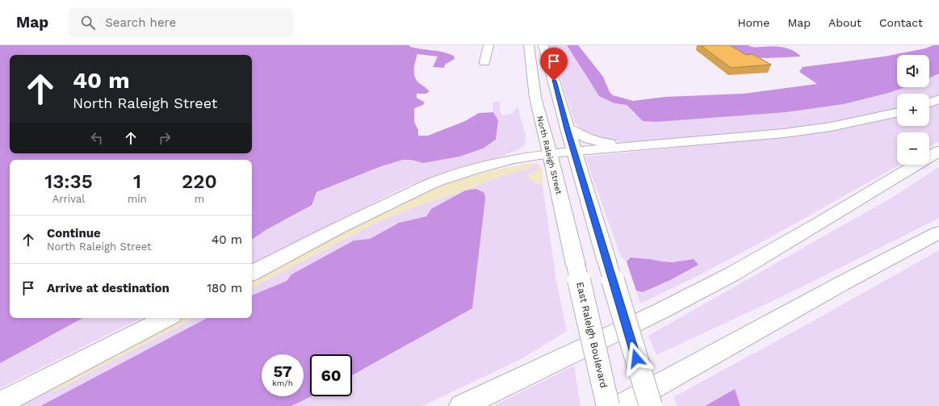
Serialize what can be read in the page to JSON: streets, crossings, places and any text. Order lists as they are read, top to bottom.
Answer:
{
  "streets": {
    "main road": ["North Raleigh Street", "East Raleigh Boulevard"]
  },
  "crossings": [
    ["North Raleigh Street", "East Raleigh Boulevard"]
  ],
  "page": {
    "header": "Map",
    "search": "Search here",
    "nav": [
      "Home",
      "Map",
      "About",
      "Contact"
    ],
    "map_buttons": ["+", "−"],
    "turn": ["40 m", "North Raleigh Street"],
    "eta": [
      "13:35",
      "Arrival",
      "1",
      "min",
      "220",
      "m"
    ],
    "list": [
      {
        "name": "Continue",
        "note": "North Raleigh Street",
        "value": "40 m"
      },
      {
        "name": "Arrive at destination",
        "value": "180 m"
      }
    ],
    "speed": "57 km/h",
    "limit": "60"
  }
}
